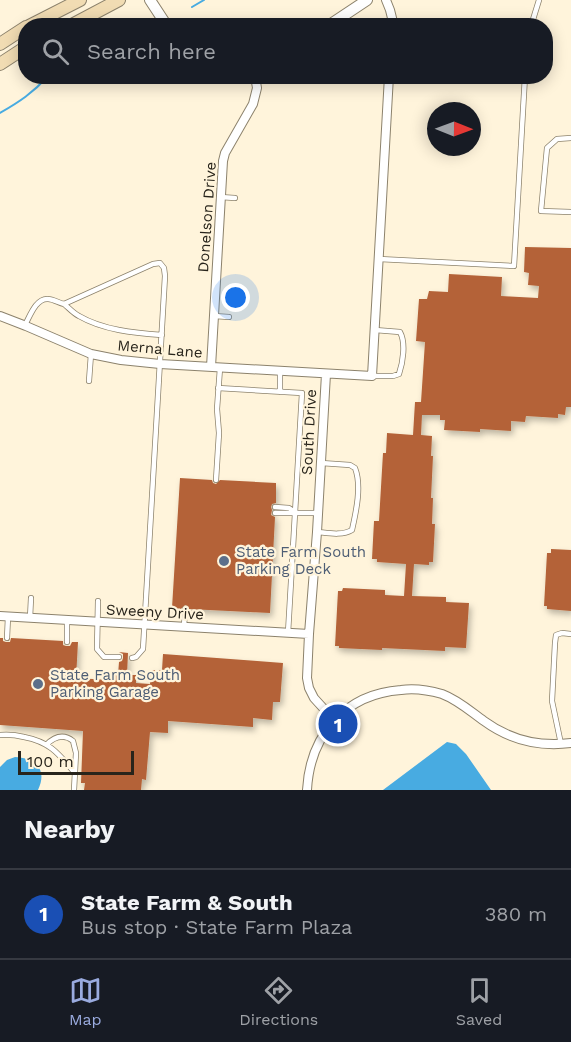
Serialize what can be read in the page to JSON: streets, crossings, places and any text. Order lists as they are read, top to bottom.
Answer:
{
  "streets": {
    "street": [
      "Donelson Drive",
      "Merna Lane",
      "South Drive",
      "Sweeny Drive"
    ]
  },
  "crossings": [
    ["Donelson Drive", "Merna Lane"],
    ["Merna Lane", "South Drive"],
    ["South Drive", "Sweeny Drive"]
  ],
  "places": ["State Farm South Parking Deck", "State Farm South Parking Garage"],
  "scale_bar": "100 m",
  "north": "right",
  "page": {
    "search": "Search here",
    "pins": "1",
    "scale": "100 m",
    "heading": "Nearby",
    "list": [
      {
        "mark": "1",
        "name": "State Farm & South",
        "note": "Bus stop · State Farm Plaza",
        "value": "380 m"
      }
    ],
    "nav": ["Map", "Directions", "Saved"]
  }
}
